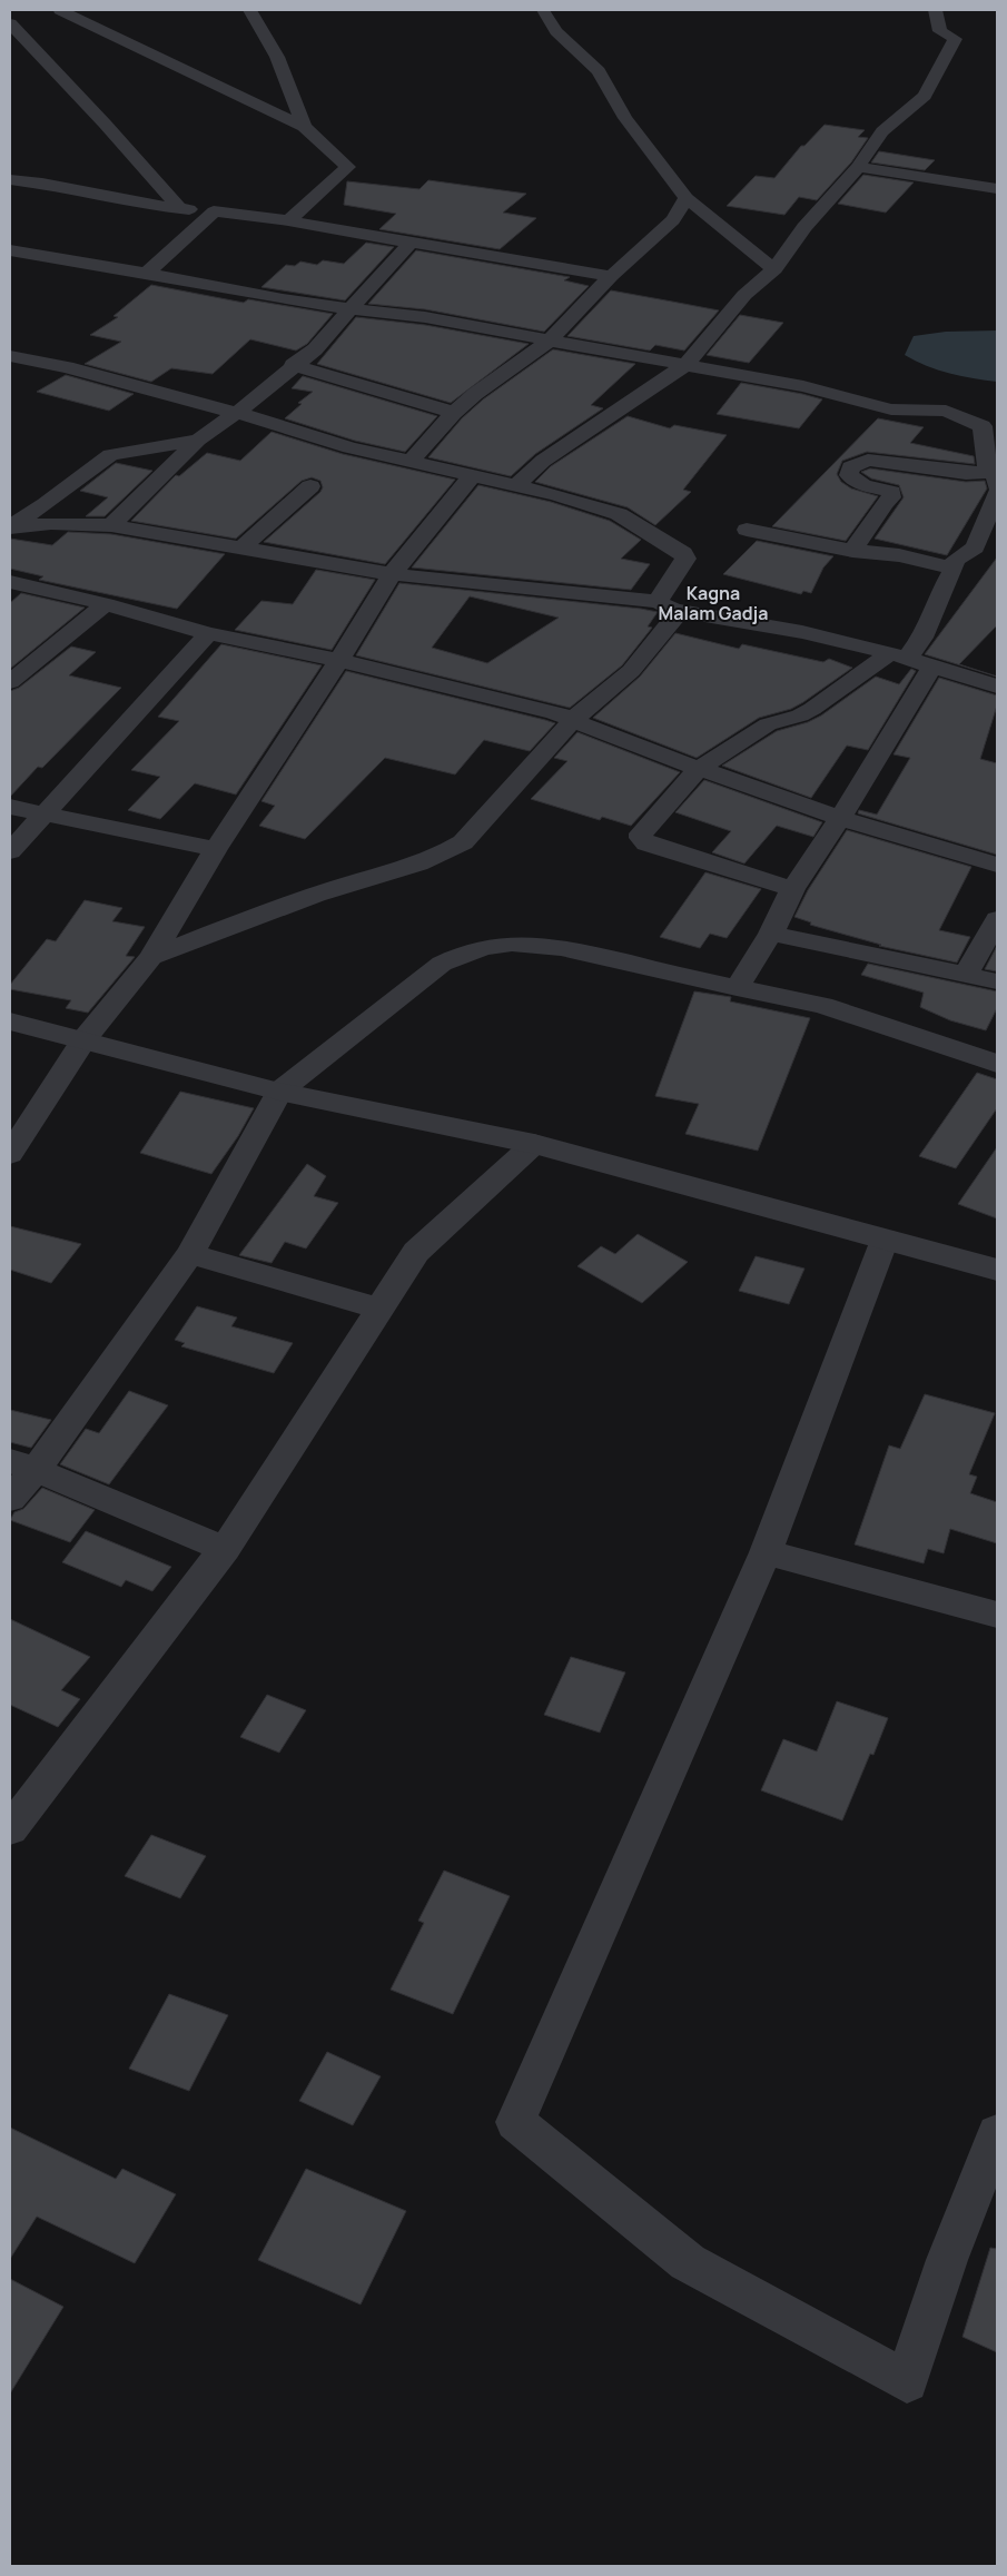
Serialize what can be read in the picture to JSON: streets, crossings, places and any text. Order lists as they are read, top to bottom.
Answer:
{
  "districts": ["Kagna Malam Gadja"]
}
